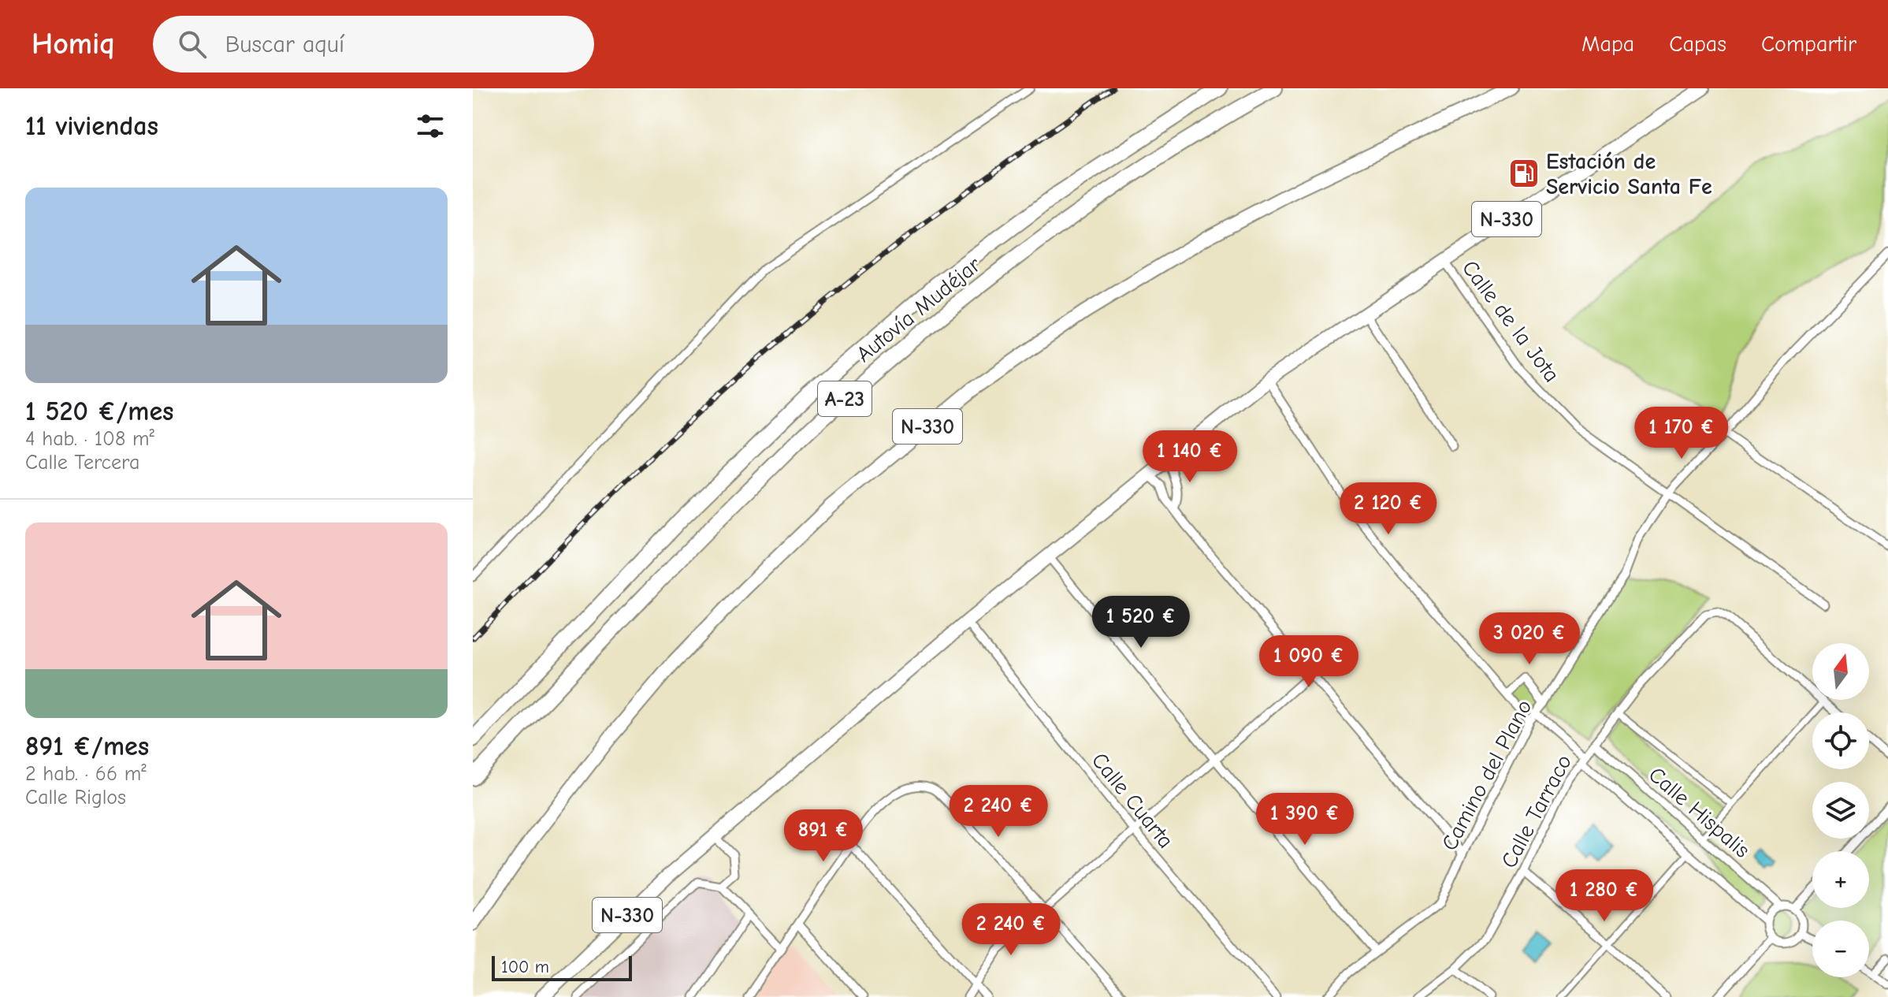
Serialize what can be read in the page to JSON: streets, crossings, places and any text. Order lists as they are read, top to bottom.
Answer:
{
  "streets": {
    "highway": ["N-330", "Autovía Mudéjar", "A-23"],
    "street": [
      "Calle de la Jota",
      "Camino del Plano",
      "Calle Cuarta",
      "Calle Tarraco",
      "Calle Hispalis"
    ]
  },
  "crossings": [
    ["N-330", "Calle de la Jota"],
    ["N-330", "Calle Cuarta"],
    ["Calle de la Jota", "Camino del Plano"],
    ["Camino del Plano", "Calle Hispalis"],
    ["Calle Tarraco", "Calle Hispalis"]
  ],
  "places": {
    "fuel station": ["Estación de Servicio Santa Fe"]
  },
  "scale_bar": "100 m",
  "north": "top",
  "page": {
    "header": "Homiq",
    "search": "Buscar aquí",
    "nav": ["Mapa", "Capas", "Compartir"],
    "heading": "11 viviendas",
    "list": [
      {
        "name": "1 520 €/mes",
        "note": "4 hab. · 108 m² · Calle Tercera"
      },
      {
        "name": "891 €/mes",
        "note": "2 hab. · 66 m² · Calle Riglos"
      }
    ],
    "price": [
      "1 170 €",
      "1 140 €",
      "2 120 €",
      "1 520 €",
      "3 020 €",
      "1 090 €",
      "2 240 €",
      "1 390 €",
      "891 €",
      "1 280 €",
      "2 240 €"
    ],
    "map_buttons": ["+", "−"],
    "scale": "100 m"
  }
}
